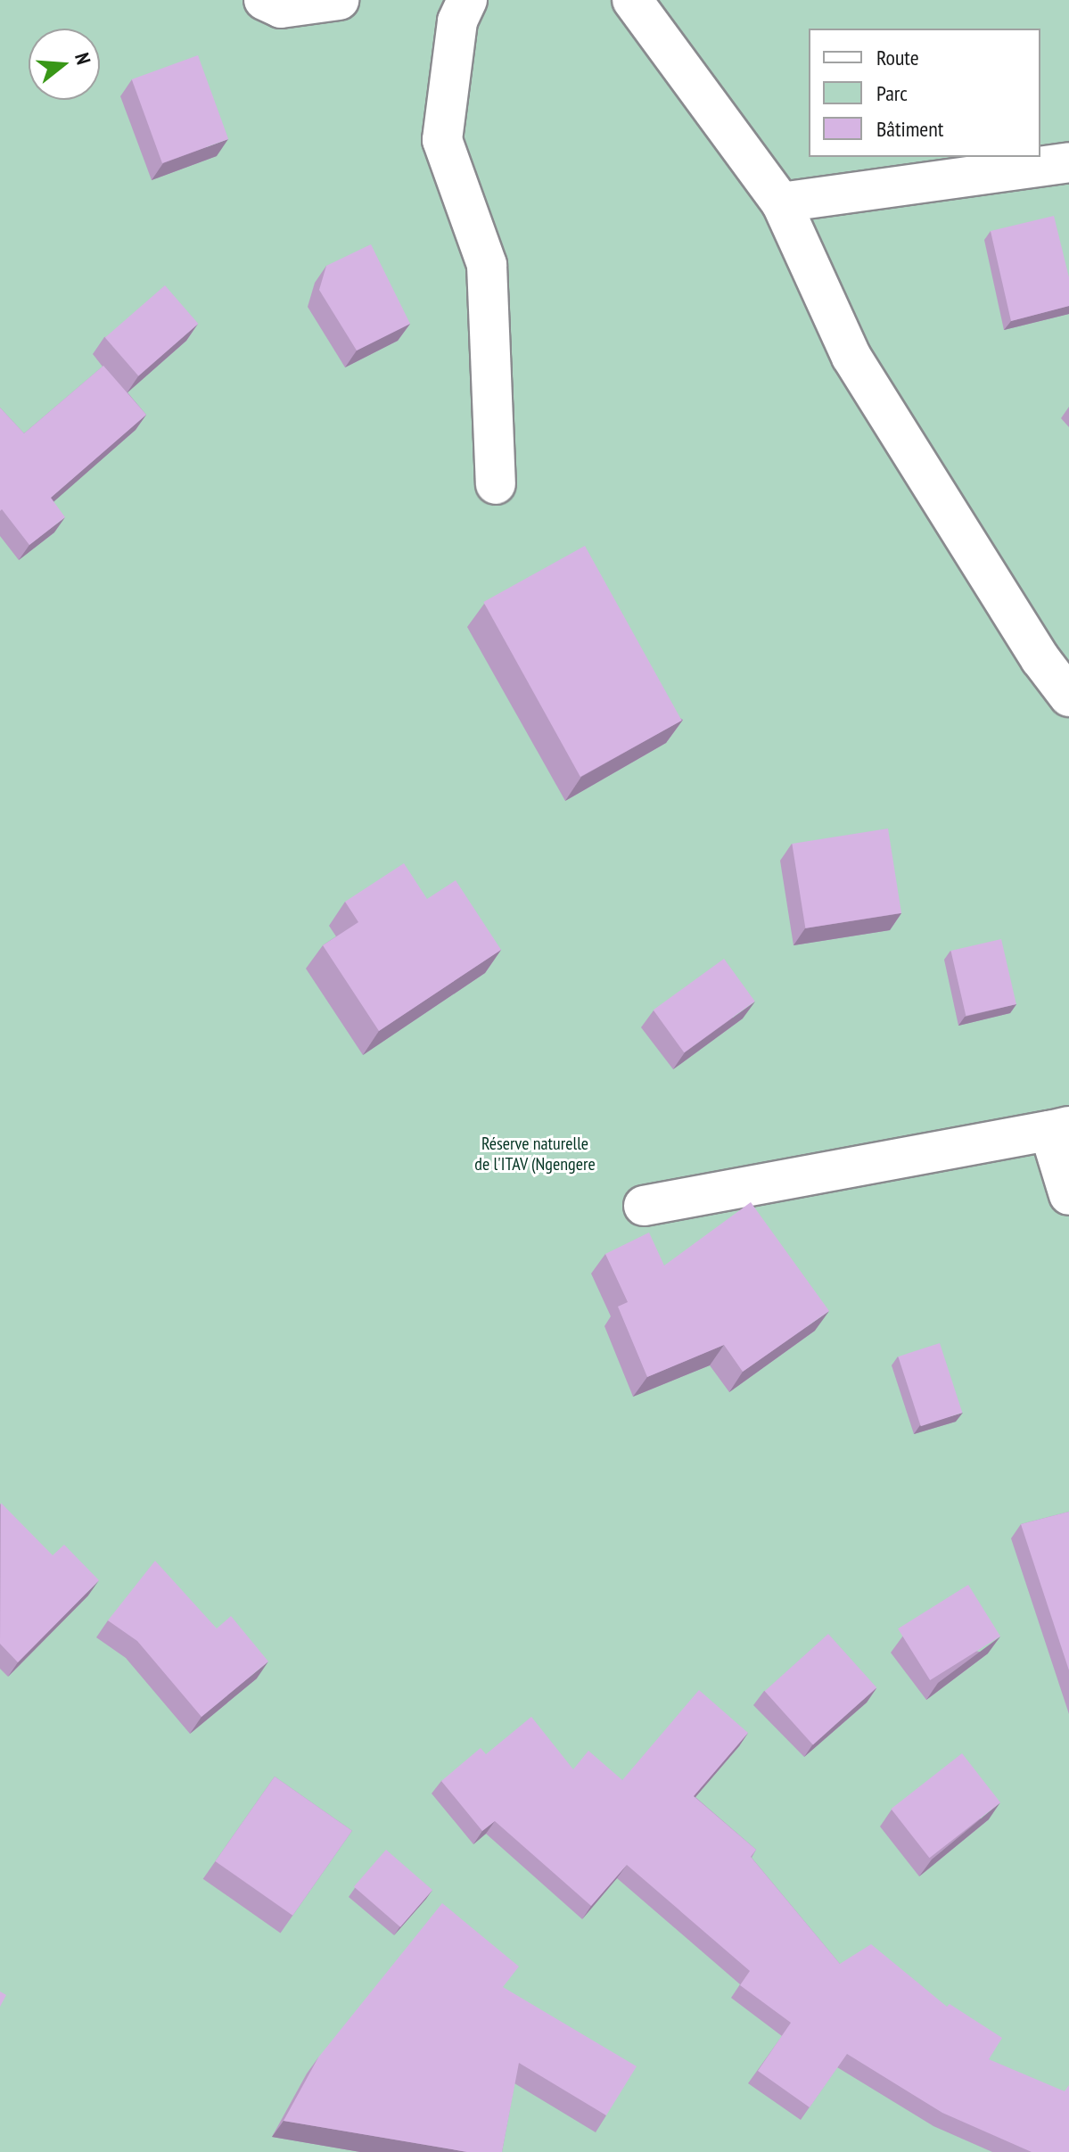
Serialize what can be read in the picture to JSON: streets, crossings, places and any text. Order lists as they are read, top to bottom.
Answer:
{
  "parks": ["Réserve naturelle de l'ITAV (Ngengere"],
  "legend": ["Route", "Parc", "Bâtiment"],
  "north": "right"
}
